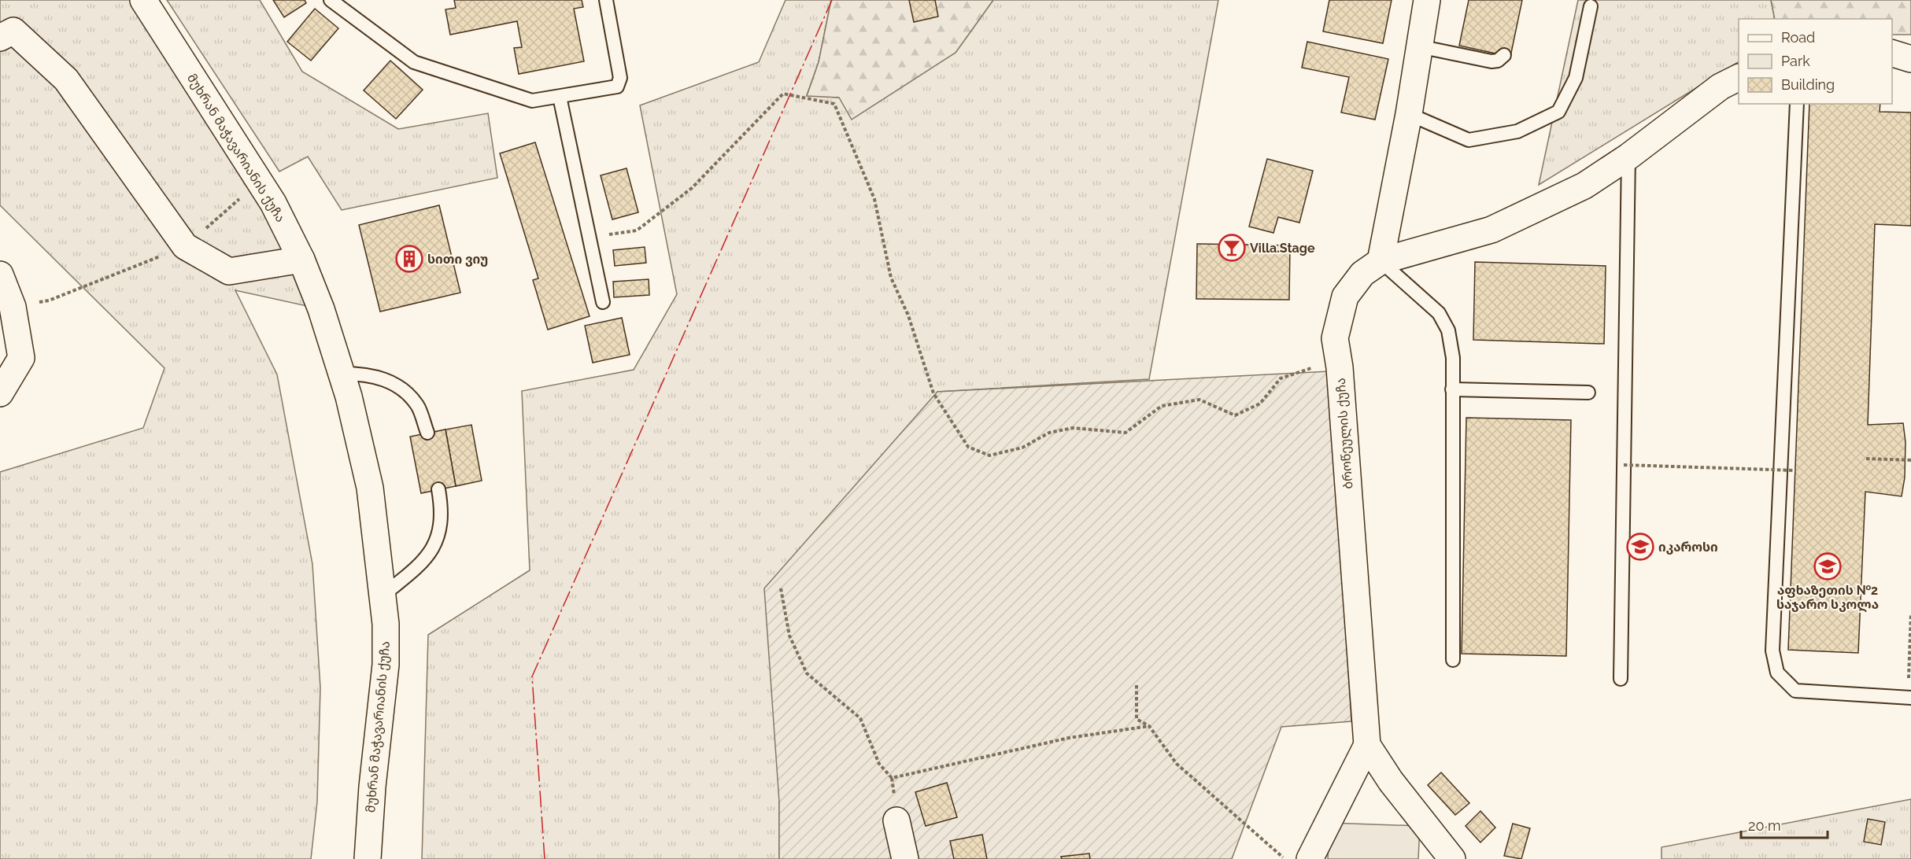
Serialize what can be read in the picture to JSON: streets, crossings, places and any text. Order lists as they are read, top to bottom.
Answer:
{
  "streets": {
    "street": ["მუხრან მაჭავარიანის ქუჩა", "ბროწეულის ქუჩა"]
  },
  "places": {
    "bar": ["Villa.Stage"],
    "building": ["სითი ვიუ"],
    "school or university": ["იკაროსი", "აფხაზეთის №2 საჯარო სკოლა"]
  },
  "legend": ["Road", "Park", "Building"],
  "scale_bar": "20 m"
}
